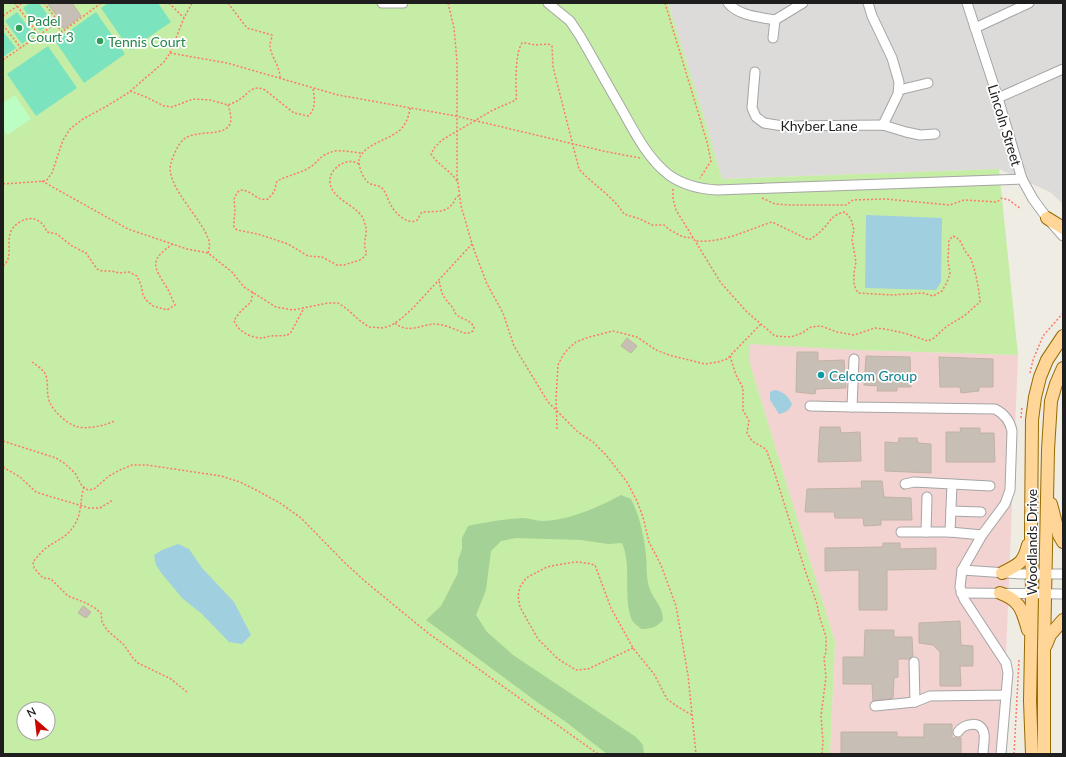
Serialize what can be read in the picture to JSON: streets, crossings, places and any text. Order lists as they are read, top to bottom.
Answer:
{
  "streets": {
    "main road": ["Woodlands Drive"],
    "street": ["Khyber Lane", "Lincoln Street"]
  },
  "places": ["Padel Court 3", "Tennis Court", "Celcom Group"],
  "north": "top left"
}
